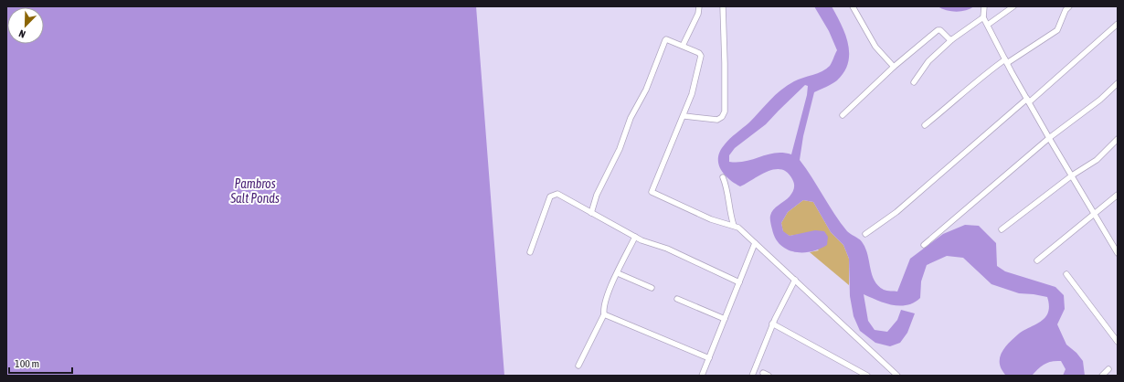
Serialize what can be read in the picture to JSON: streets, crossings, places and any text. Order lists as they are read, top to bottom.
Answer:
{
  "water": ["Pambros Salt Ponds"],
  "scale_bar": "100 m",
  "north": "bottom left"
}
